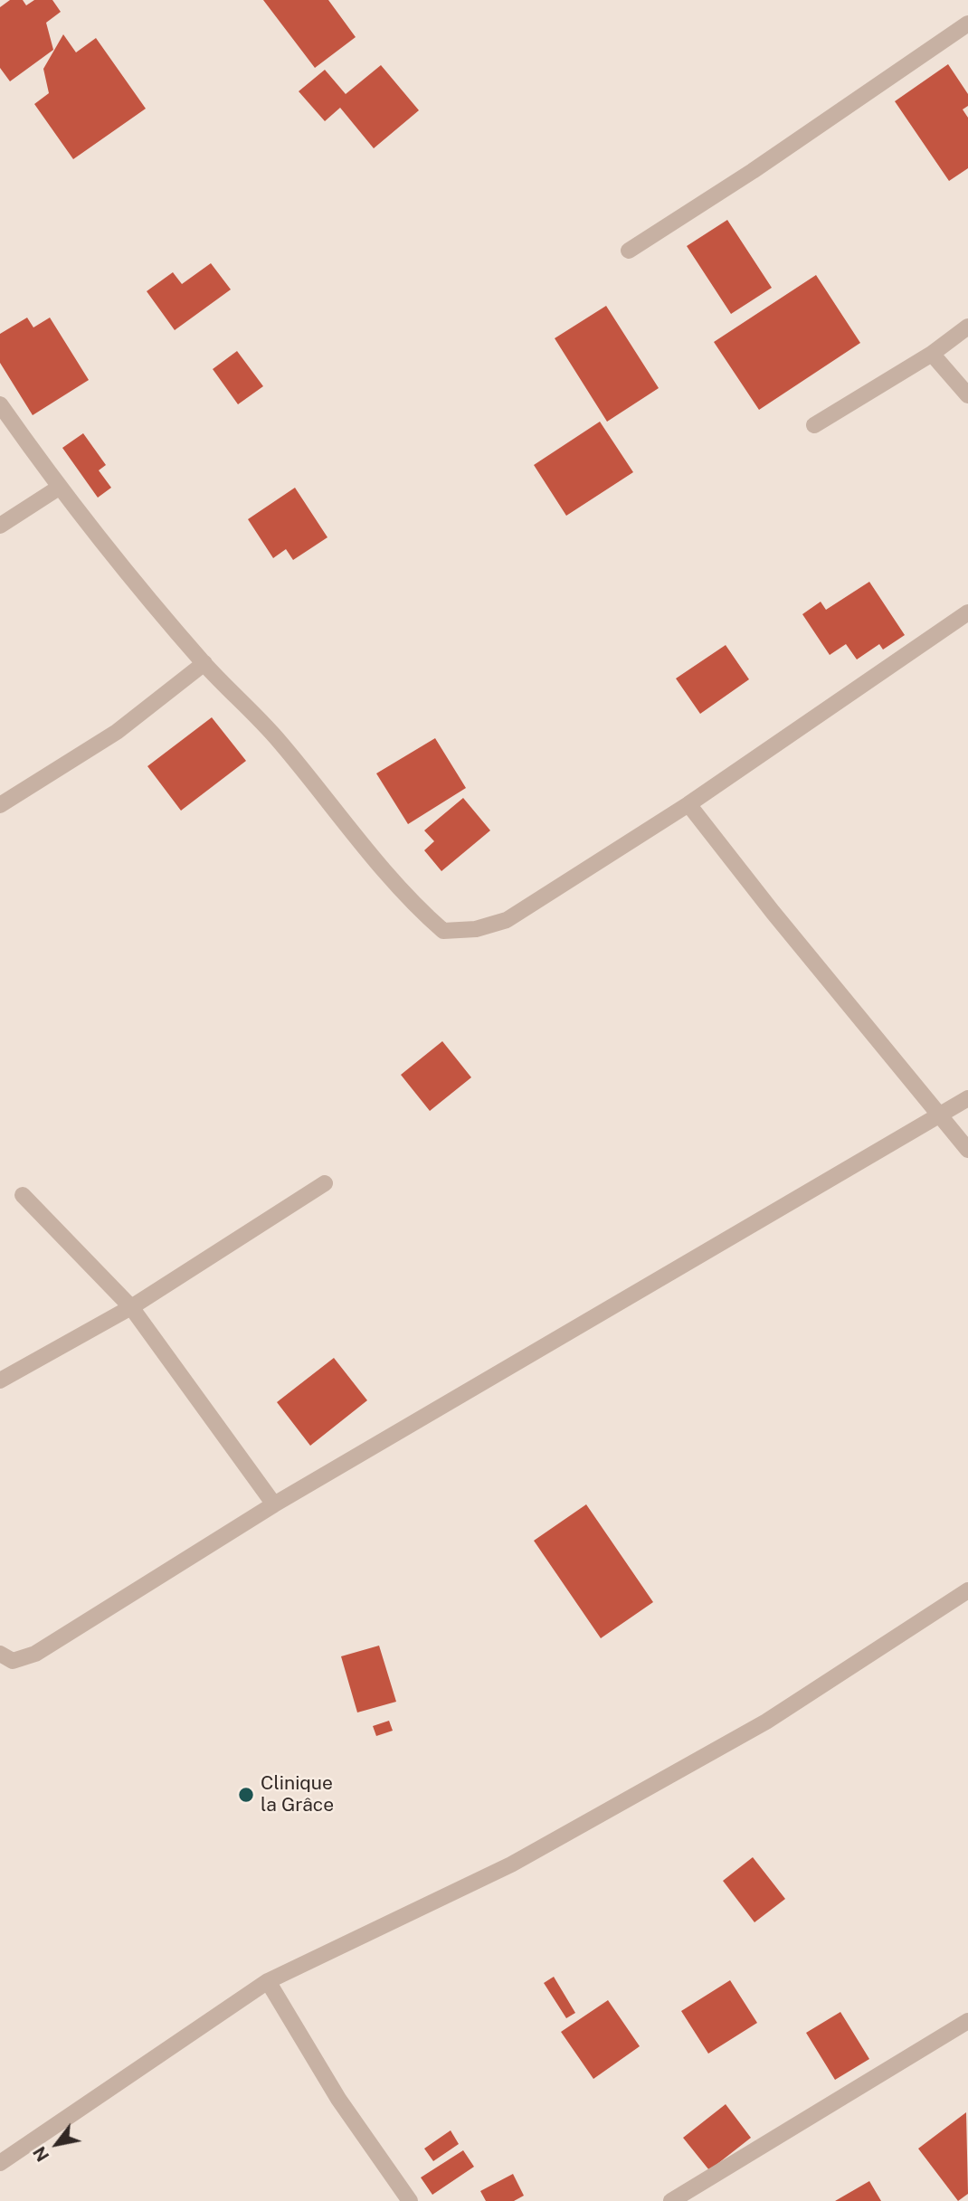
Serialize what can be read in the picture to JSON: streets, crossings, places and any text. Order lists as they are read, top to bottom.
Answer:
{
  "places": ["Clinique la Grâce"],
  "north": "bottom left"
}
